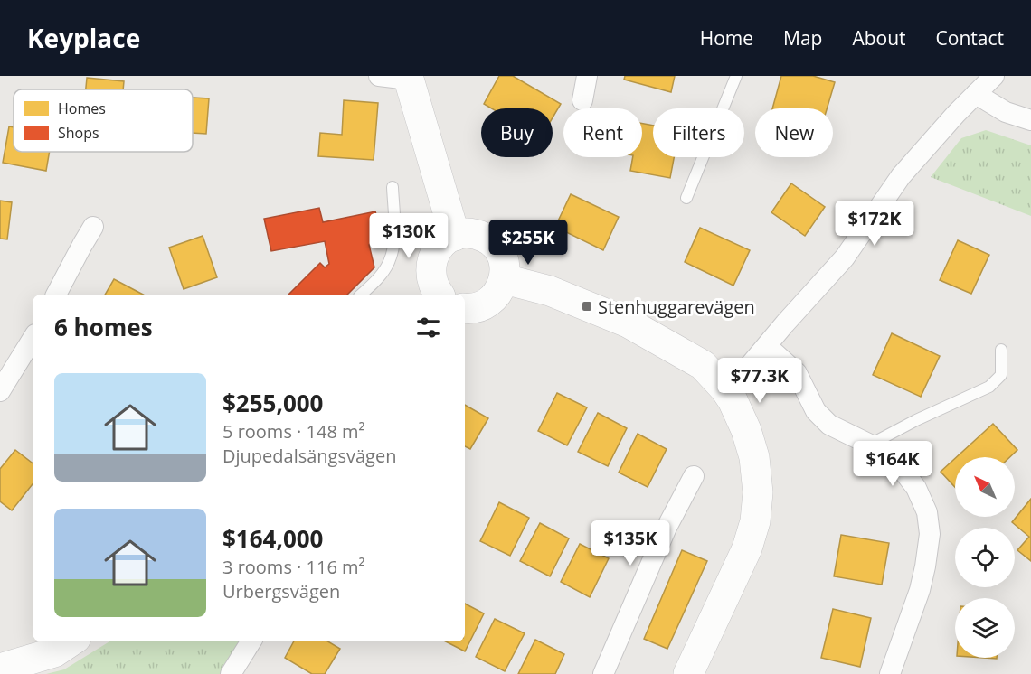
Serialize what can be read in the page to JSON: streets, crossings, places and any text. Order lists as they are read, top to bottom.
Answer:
{
  "places": {
    "transit": ["Stenhuggarevägen"]
  },
  "legend": ["Homes", "Shops"],
  "north": "top left",
  "page": {
    "header": "Keyplace",
    "nav": [
      "Home",
      "Map",
      "About",
      "Contact"
    ],
    "chip": [
      "Buy",
      "Rent",
      "Filters",
      "New"
    ],
    "price": [
      "$172K",
      "$130K",
      "$255K",
      "$77.3K",
      "$164K",
      "$135K"
    ],
    "heading": "6 homes",
    "list": [
      {
        "name": "$255,000",
        "note": "5 rooms · 148 m² · Djupedalsängsvägen"
      },
      {
        "name": "$164,000",
        "note": "3 rooms · 116 m² · Urbergsvägen"
      }
    ]
  }
}
